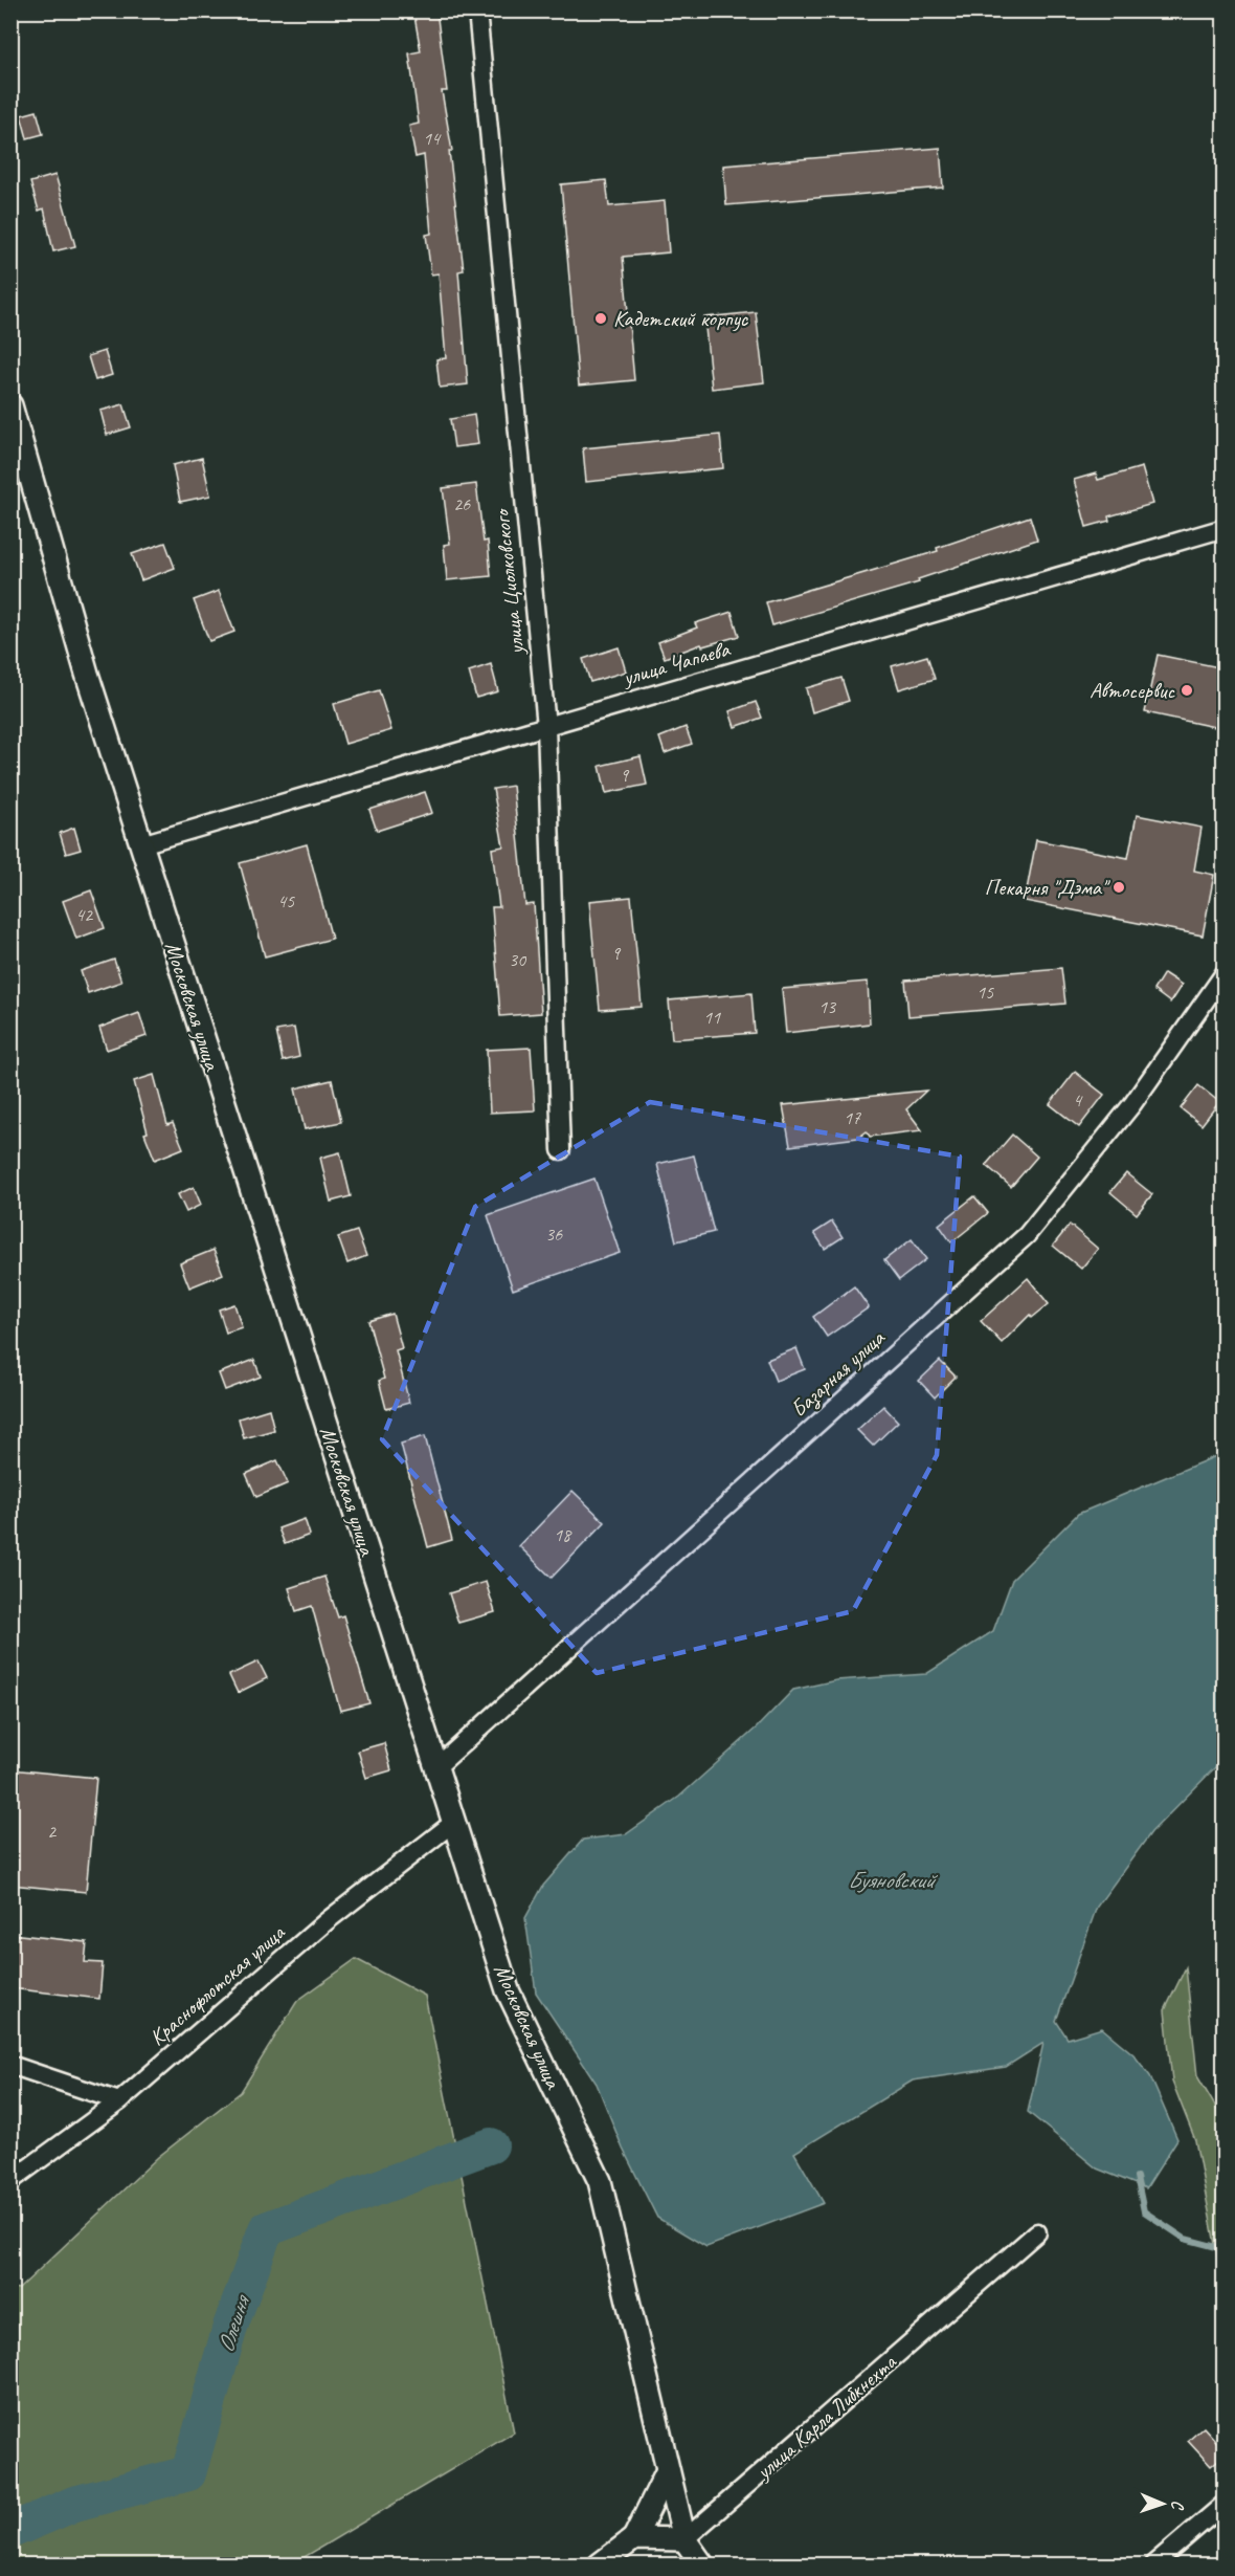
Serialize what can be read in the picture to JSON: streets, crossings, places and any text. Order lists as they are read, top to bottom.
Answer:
{
  "streets": {
    "street": [
      "улица Циолковского",
      "улица Чапаева",
      "Московская улица",
      "Базарная улица",
      "Краснофлотская улица",
      "улица Карла Либкнехта"
    ]
  },
  "crossings": [
    ["улица Циолковского", "улица Чапаева"],
    ["улица Чапаева", "Московская улица"],
    ["Московская улица", "Базарная улица"],
    ["Московская улица", "Краснофлотская улица"],
    ["Московская улица", "улица Карла Либкнехта"]
  ],
  "water": ["Буяновский", "Олешня"],
  "places": ["Кадетский корпус", "Автосервис", "Пекарня \"Дэма\""],
  "house_numbers": [
    "14",
    "26",
    "9",
    "45",
    "42",
    "9",
    "30",
    "15",
    "13",
    "11",
    "4",
    "17",
    "36",
    "18",
    "2"
  ],
  "north": "right"
}
